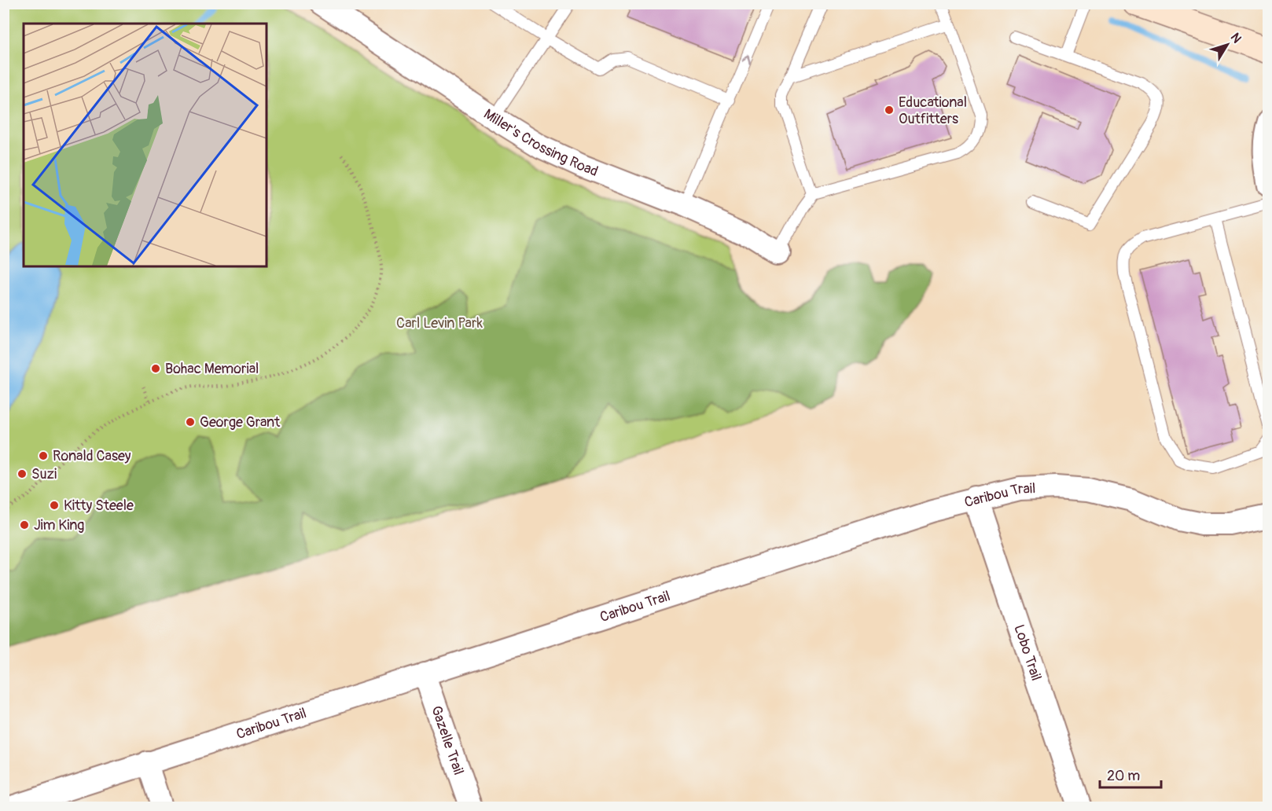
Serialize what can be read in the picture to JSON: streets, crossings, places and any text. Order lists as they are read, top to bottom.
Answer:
{
  "streets": {
    "street": [
      "Miller's Crossing Road",
      "Caribou Trail",
      "Lobo Trail",
      "Gazelle Trail"
    ]
  },
  "crossings": [
    ["Caribou Trail", "Lobo Trail"],
    ["Caribou Trail", "Gazelle Trail"]
  ],
  "parks": ["Carl Levin Park"],
  "places": [
    "Educational Outfitters",
    "Bohac Memorial",
    "George Grant",
    "Ronald Casey",
    "Suzi",
    "Kitty Steele",
    "Jim King"
  ],
  "scale_bar": "20 m",
  "north": "top right"
}
